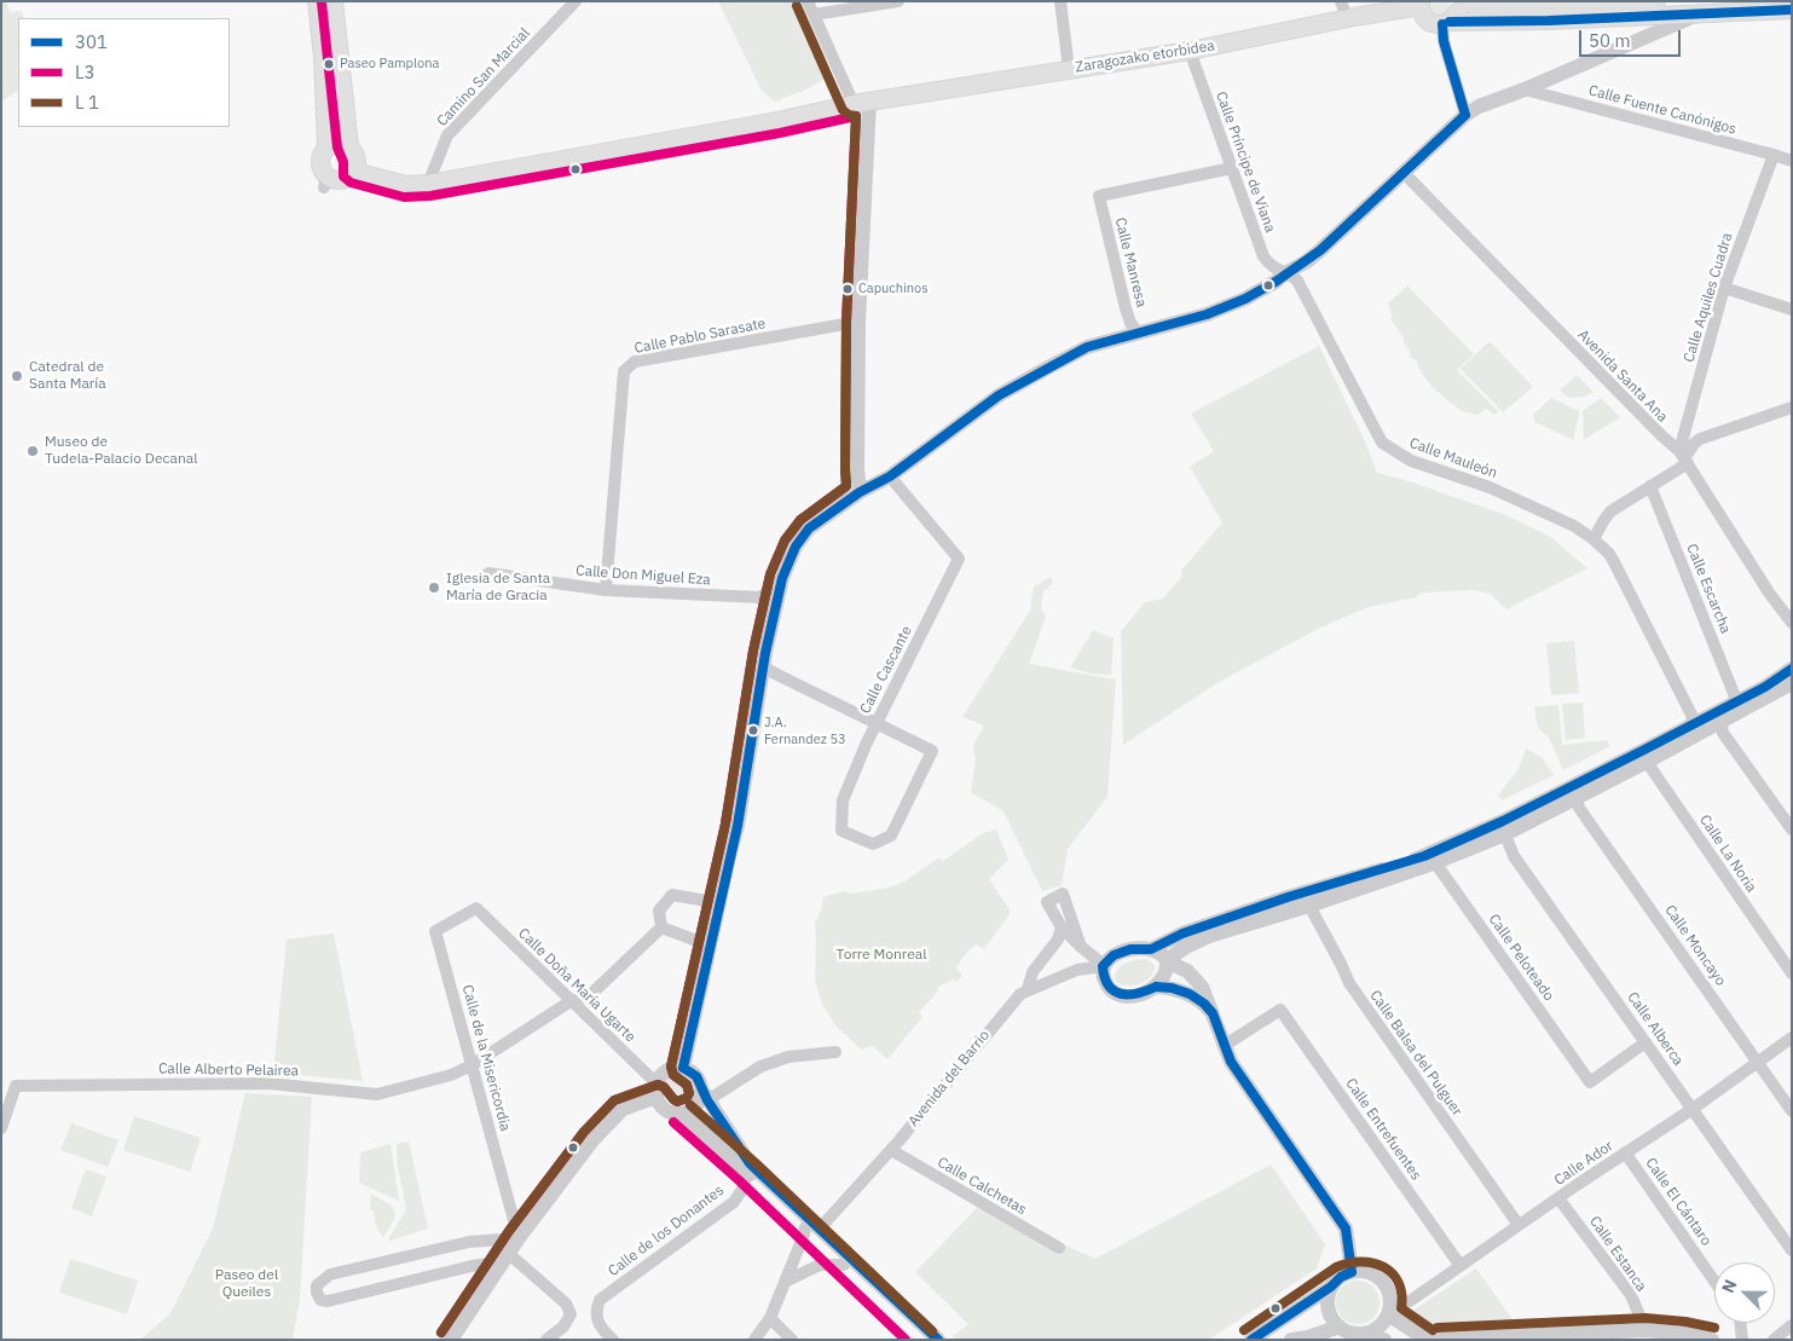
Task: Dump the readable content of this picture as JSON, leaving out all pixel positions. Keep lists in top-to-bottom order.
{
  "streets": {
    "main road": ["Zaragozako etorbidea"],
    "street": [
      "Camino San Marcial",
      "Calle Fuente Canónigos",
      "Calle Príncipe de Viana",
      "Calle Manresa",
      "Calle Aquiles Cuadra",
      "Calle Pablo Sarasate",
      "Avenida Santa Ana",
      "Calle Mauleón",
      "Calle Don Miguel Eza",
      "Calle Escarcha",
      "Calle Cascante",
      "Calle La Noria",
      "Calle Moncayo",
      "Calle Peloteado",
      "Calle Doña María Ugarte",
      "Calle Alberca",
      "Calle Balsa del Pulguer",
      "Calle de la Misericordia",
      "Calle Alberto Pelairea",
      "Avenida del Barrio",
      "Calle Entrefuentes",
      "Calle Ador",
      "Calle Calchetas",
      "Calle El Cántaro",
      "Calle de los Donantes",
      "Calle Estanca"
    ]
  },
  "crossings": [
    ["Zaragozako etorbidea", "Camino San Marcial"],
    ["Zaragozako etorbidea", "Calle Príncipe de Viana"],
    ["Calle Fuente Canónigos", "Calle Aquiles Cuadra"],
    ["Calle Príncipe de Viana", "Calle Manresa"],
    ["Calle Príncipe de Viana", "Calle Mauleón"],
    ["Calle Aquiles Cuadra", "Avenida Santa Ana"],
    ["Calle Pablo Sarasate", "Calle Don Miguel Eza"],
    ["Calle Moncayo", "Calle Ador"],
    ["Calle Peloteado", "Calle Alberca"],
    ["Calle Doña María Ugarte", "Calle de la Misericordia"],
    ["Calle Doña María Ugarte", "Calle Alberto Pelairea"],
    ["Calle Alberca", "Calle Ador"],
    ["Calle Balsa del Pulguer", "Calle Ador"],
    ["Calle de la Misericordia", "Calle Alberto Pelairea"],
    ["Avenida del Barrio", "Calle Calchetas"],
    ["Calle Entrefuentes", "Calle Ador"],
    ["Calle Ador", "Calle El Cántaro"],
    ["Calle Ador", "Calle Estanca"]
  ],
  "parks": ["Torre Monreal", "Paseo del Queiles"],
  "places": [
    "Paseo Pamplona",
    "Capuchinos",
    "Catedral de Santa María",
    "Museo de Tudela-Palacio Decanal",
    "Iglesia de Santa María de Gracia",
    "J.A. Fernandez 53"
  ],
  "lines": ["transit line L3", "transit line 301"],
  "legend": ["301", "L3", "L 1"],
  "scale_bar": "50 m",
  "north": "top left"
}
